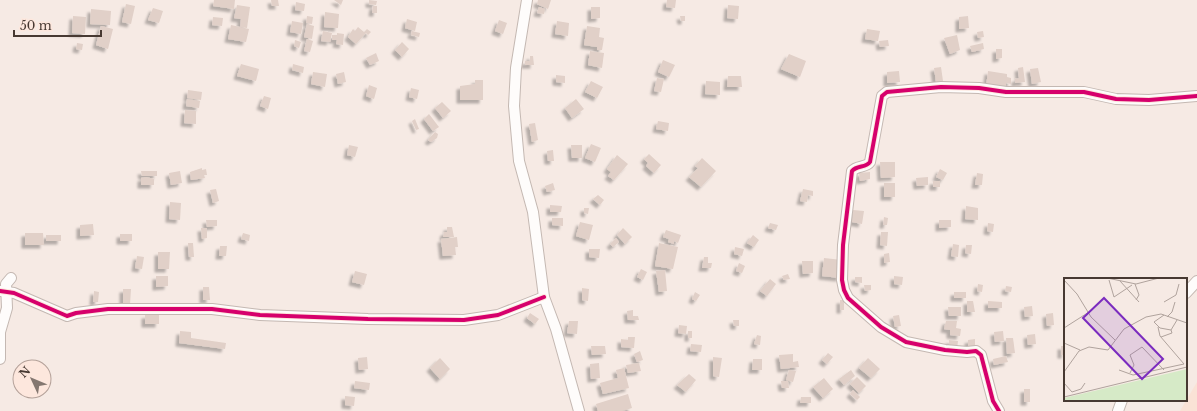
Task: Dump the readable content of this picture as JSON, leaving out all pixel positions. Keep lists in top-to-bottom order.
{
  "scale_bar": "50 m",
  "north": "top left"
}
